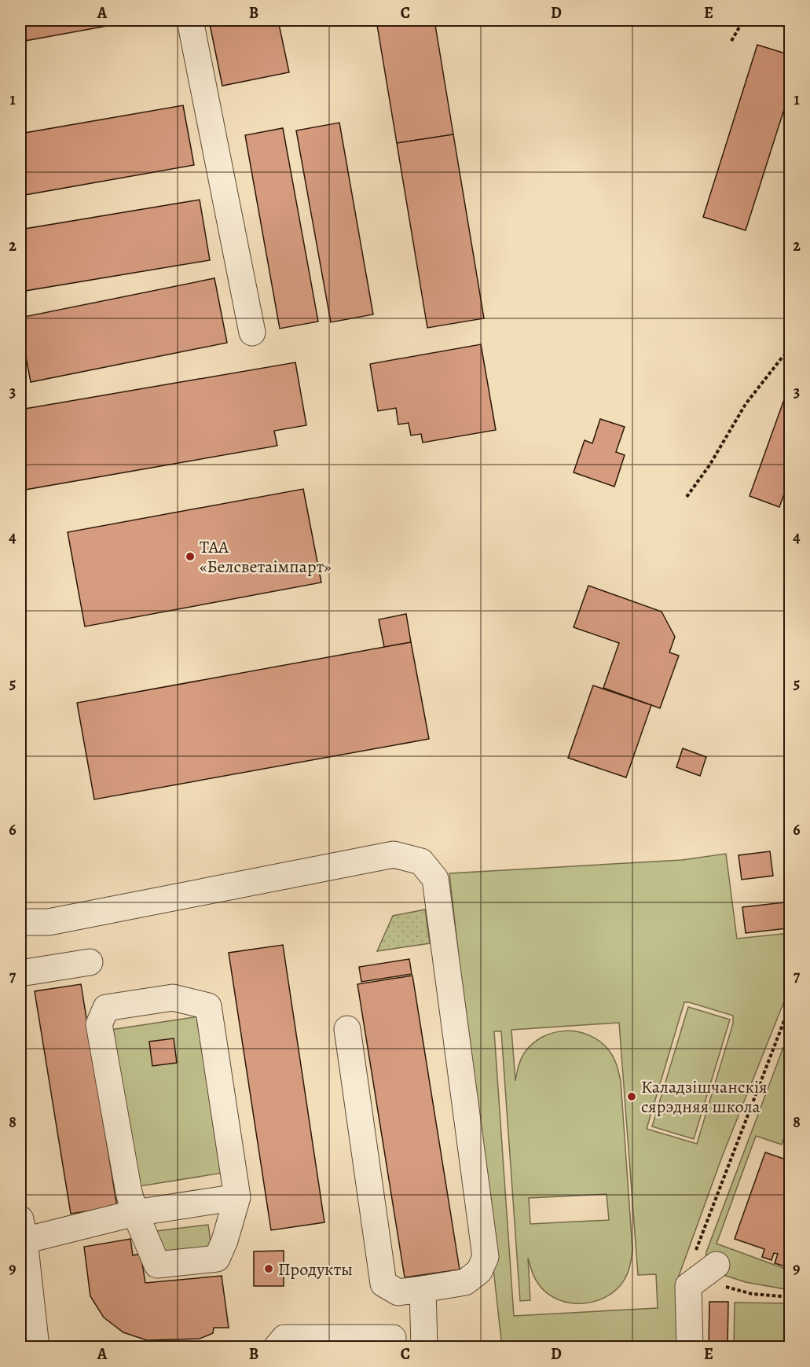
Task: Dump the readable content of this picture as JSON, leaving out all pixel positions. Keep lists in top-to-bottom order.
{
  "places": ["ТАА «Белсветаімпарт»", "Каладзішчанскія сярэдняя школа", "Продукты"],
  "grid": {
    "columns": [
      "A",
      "B",
      "C",
      "D",
      "E"
    ],
    "rows": [
      "1",
      "2",
      "3",
      "4",
      "5",
      "6",
      "7",
      "8",
      "9"
    ]
  }
}
